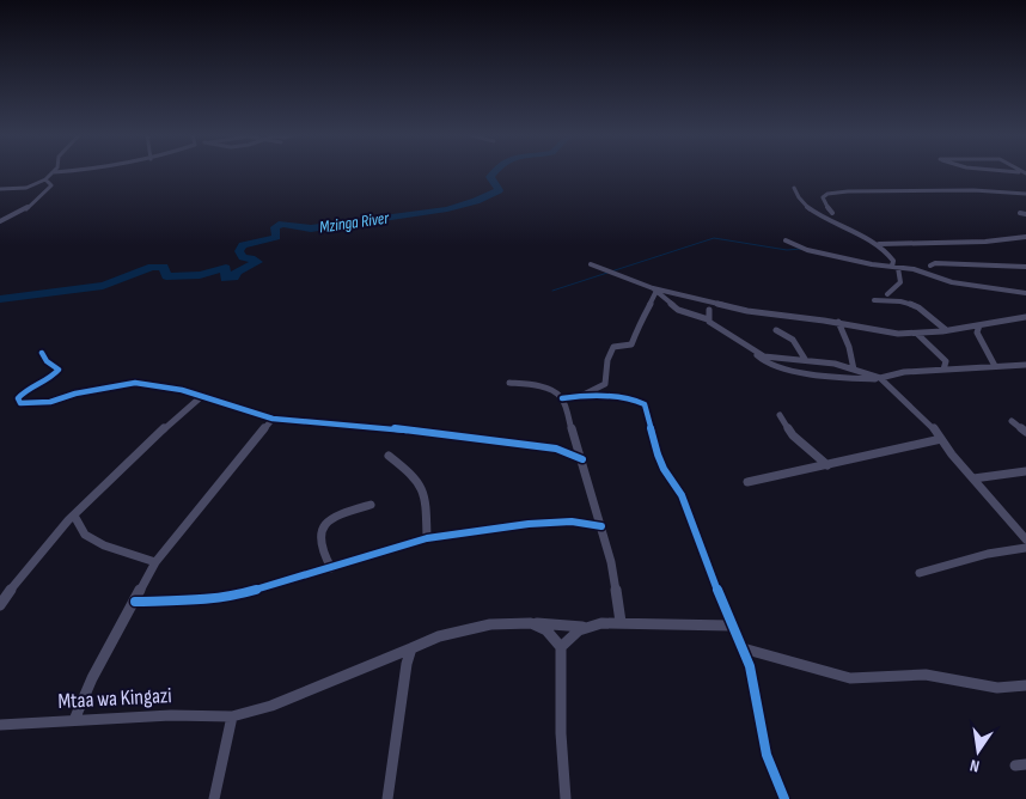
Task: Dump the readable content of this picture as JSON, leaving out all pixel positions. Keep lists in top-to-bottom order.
{
  "streets": {
    "street": ["Mtaa wa Kingazi"]
  },
  "water": ["Mzinga River"],
  "north": "bottom"
}
